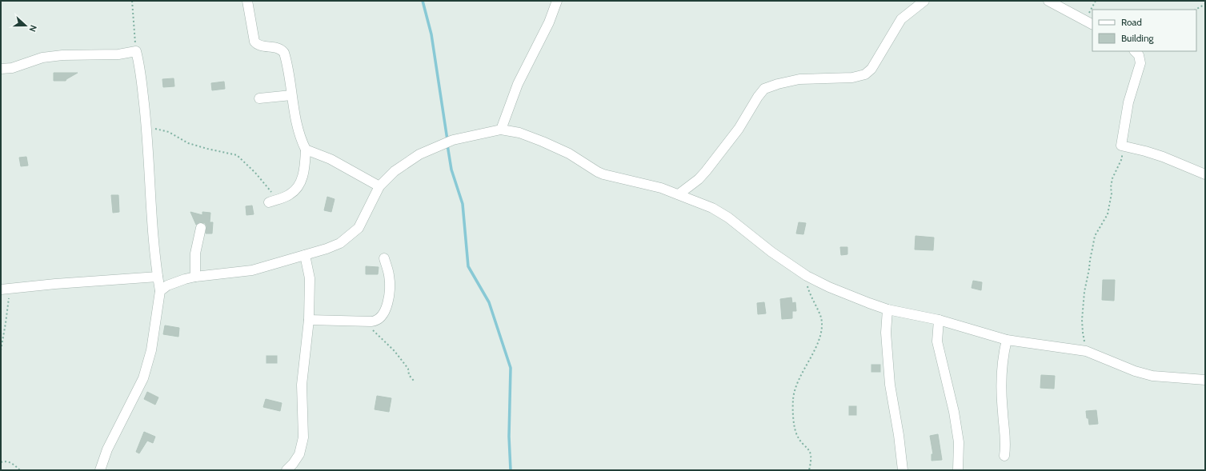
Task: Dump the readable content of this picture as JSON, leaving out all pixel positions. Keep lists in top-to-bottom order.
{
  "legend": ["Road", "Building"],
  "north": "right"
}
